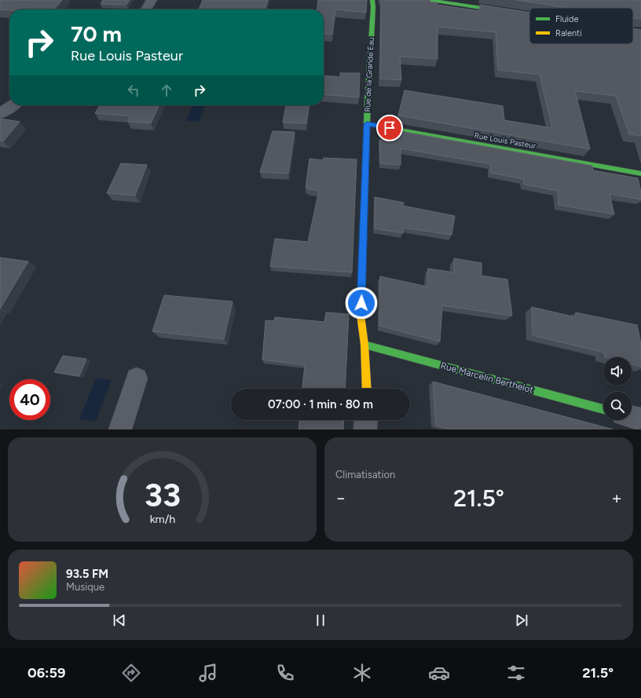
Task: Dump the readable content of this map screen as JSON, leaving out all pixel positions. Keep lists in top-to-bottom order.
{
  "streets": {
    "street": ["Rue de la Grande Eau", "Rue Louis Pasteur", "Rue Marcelin Berthelot"]
  },
  "crossings": [
    ["Rue de la Grande Eau", "Rue Louis Pasteur"],
    ["Rue de la Grande Eau", "Rue Marcelin Berthelot"]
  ],
  "legend": ["Fluide", "Ralenti"],
  "page": {
    "turn": ["70 m", "Rue Louis Pasteur"],
    "limit": "40",
    "trip": "07:00 · 1 min · 80 m",
    "tile": "Climatisation",
    "heat": ["−", "21.5°", "+"],
    "song": ["93.5 FM", "Musique"],
    "tabs": ["06:59", "21.5°"],
    "gauge": ["33", "km/h"]
  }
}
